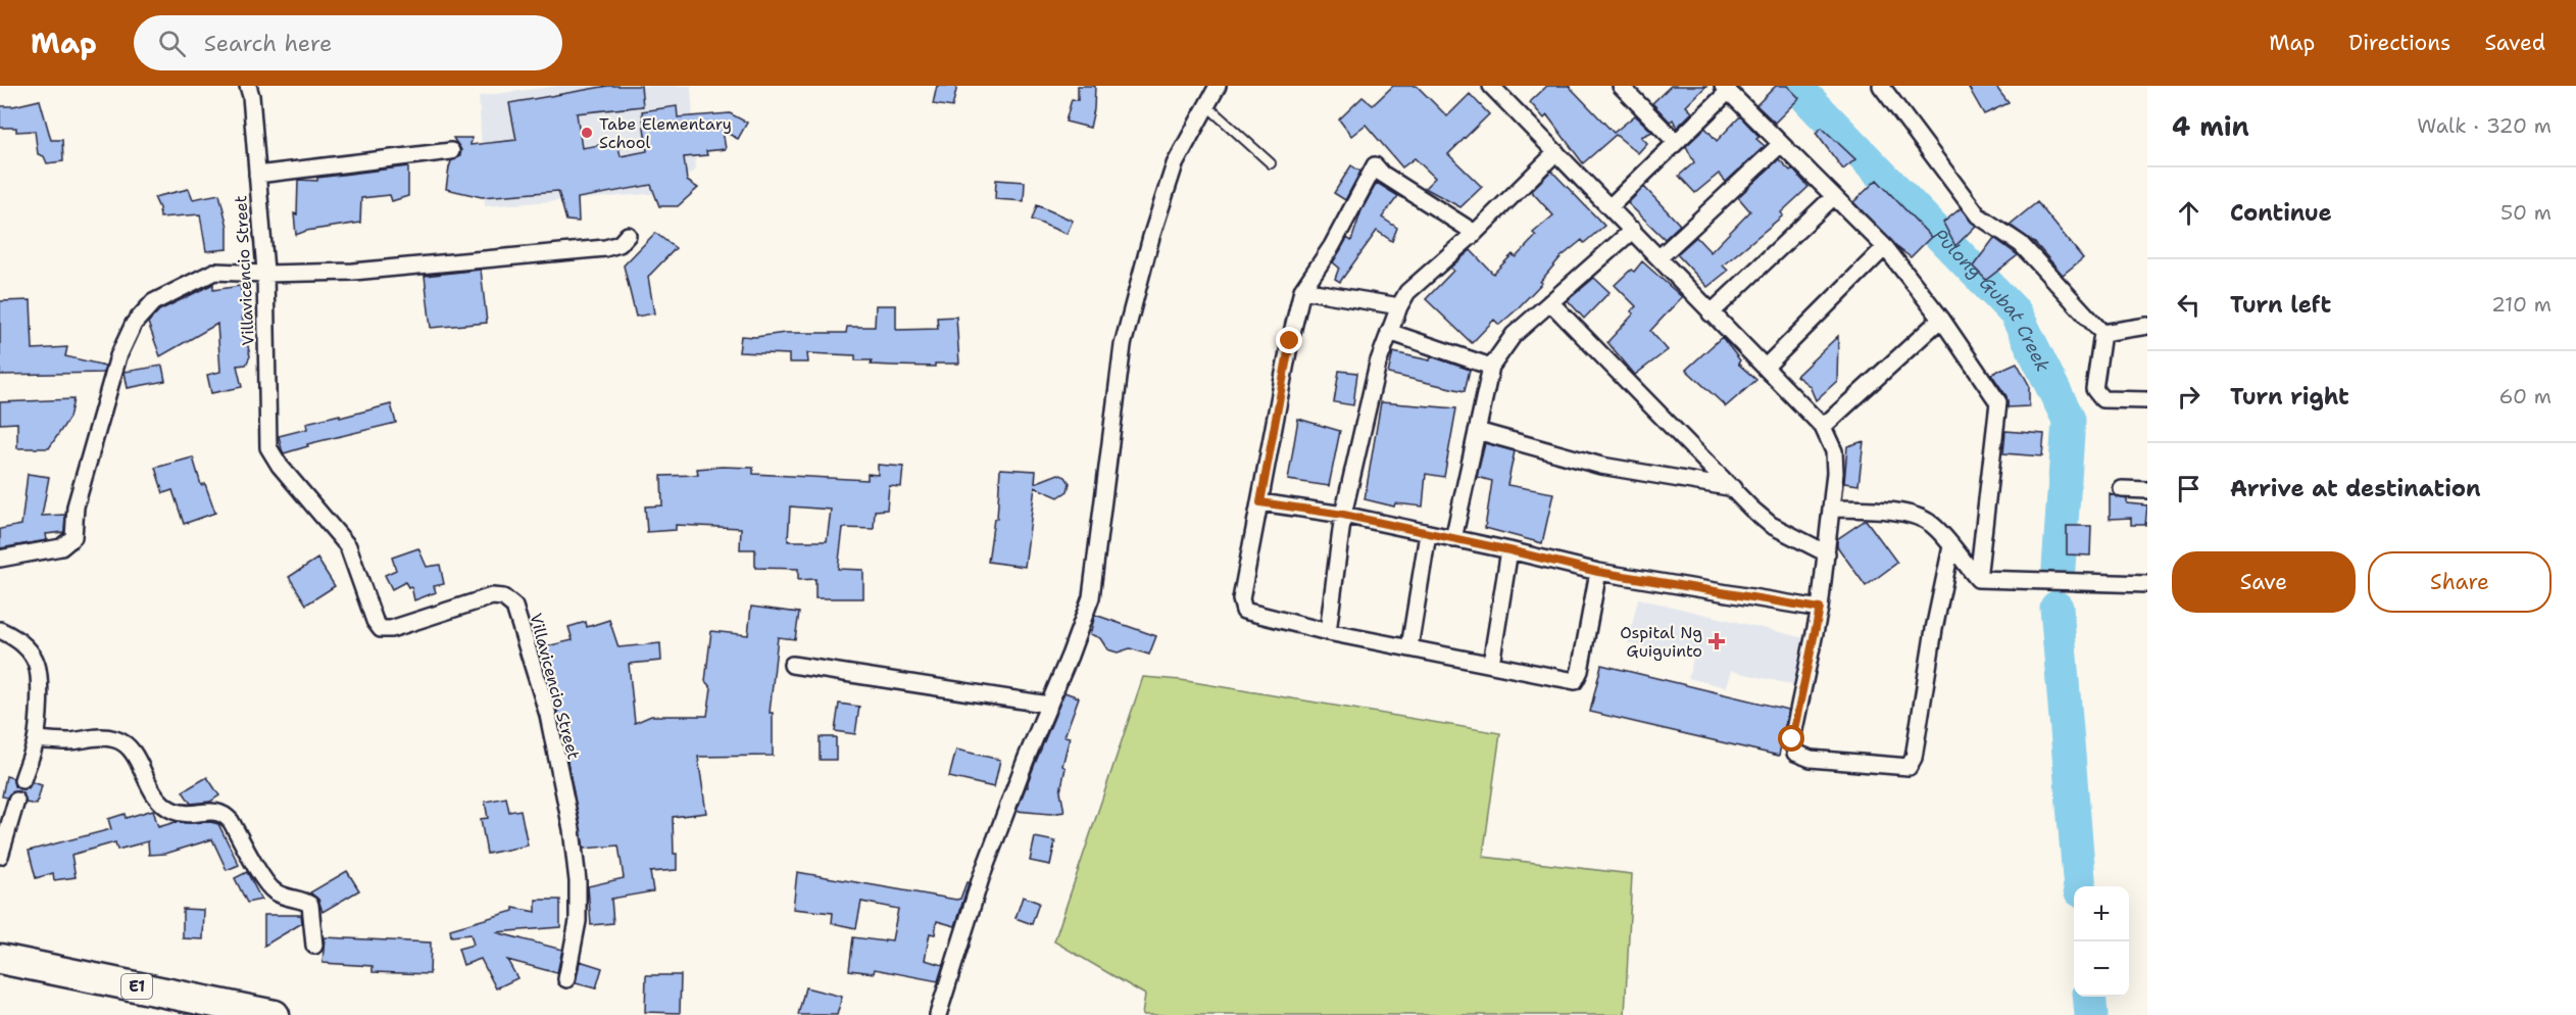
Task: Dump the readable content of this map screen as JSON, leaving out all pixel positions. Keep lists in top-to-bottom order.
{
  "streets": {
    "highway": ["E1"],
    "street": ["Villavicencio Street"]
  },
  "water": ["Pulong Gubat Creek"],
  "places": {
    "other": ["Tabe Elementary School"],
    "health": ["Ospital Ng Guiguinto"]
  },
  "page": {
    "header": "Map",
    "search": "Search here",
    "nav": ["Map", "Directions", "Saved"],
    "heading": ["4 min", "Walk · 320 m"],
    "list": [
      ["Continue", "50 m"],
      ["Turn left", "210 m"],
      ["Turn right", "60 m"],
      "Arrive at destination"
    ],
    "buttons": ["Save", "Share"],
    "map_buttons": ["+", "−"]
  }
}
